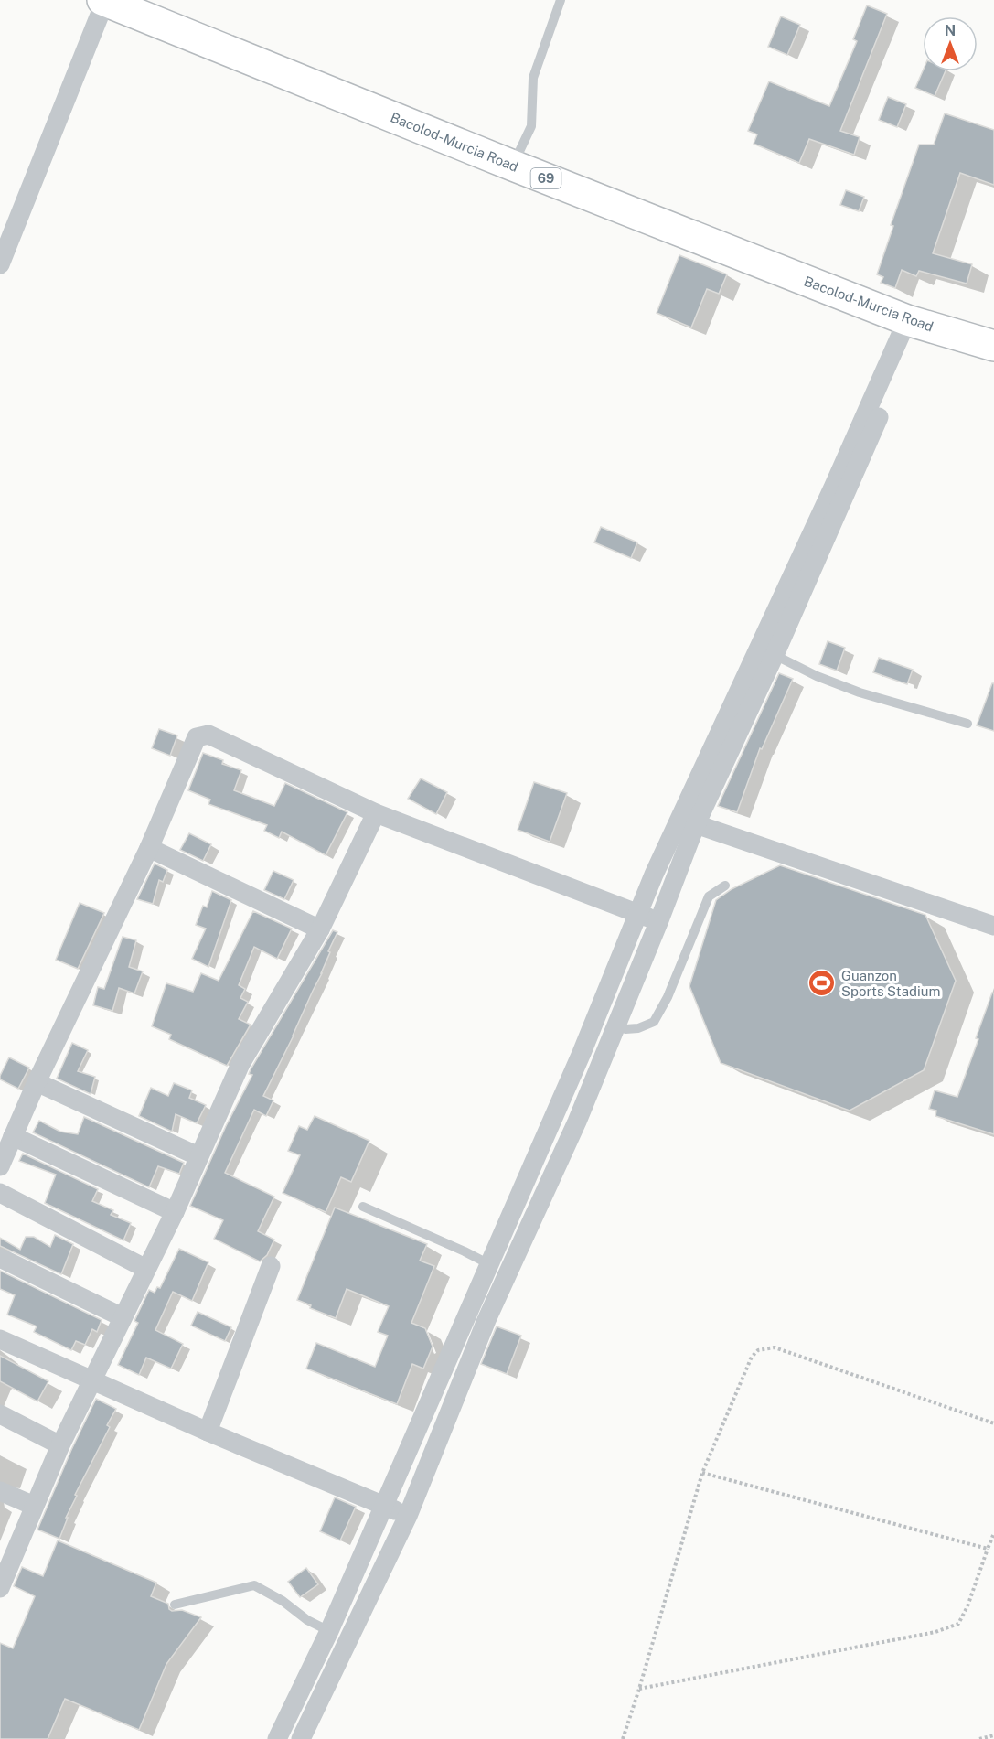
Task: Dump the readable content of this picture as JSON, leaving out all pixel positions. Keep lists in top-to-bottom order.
{
  "streets": {
    "main road": ["Bacolod-Murcia Road", "69"]
  },
  "places": {
    "sports": ["Guanzon Sports Stadium"]
  },
  "north": "top"
}
